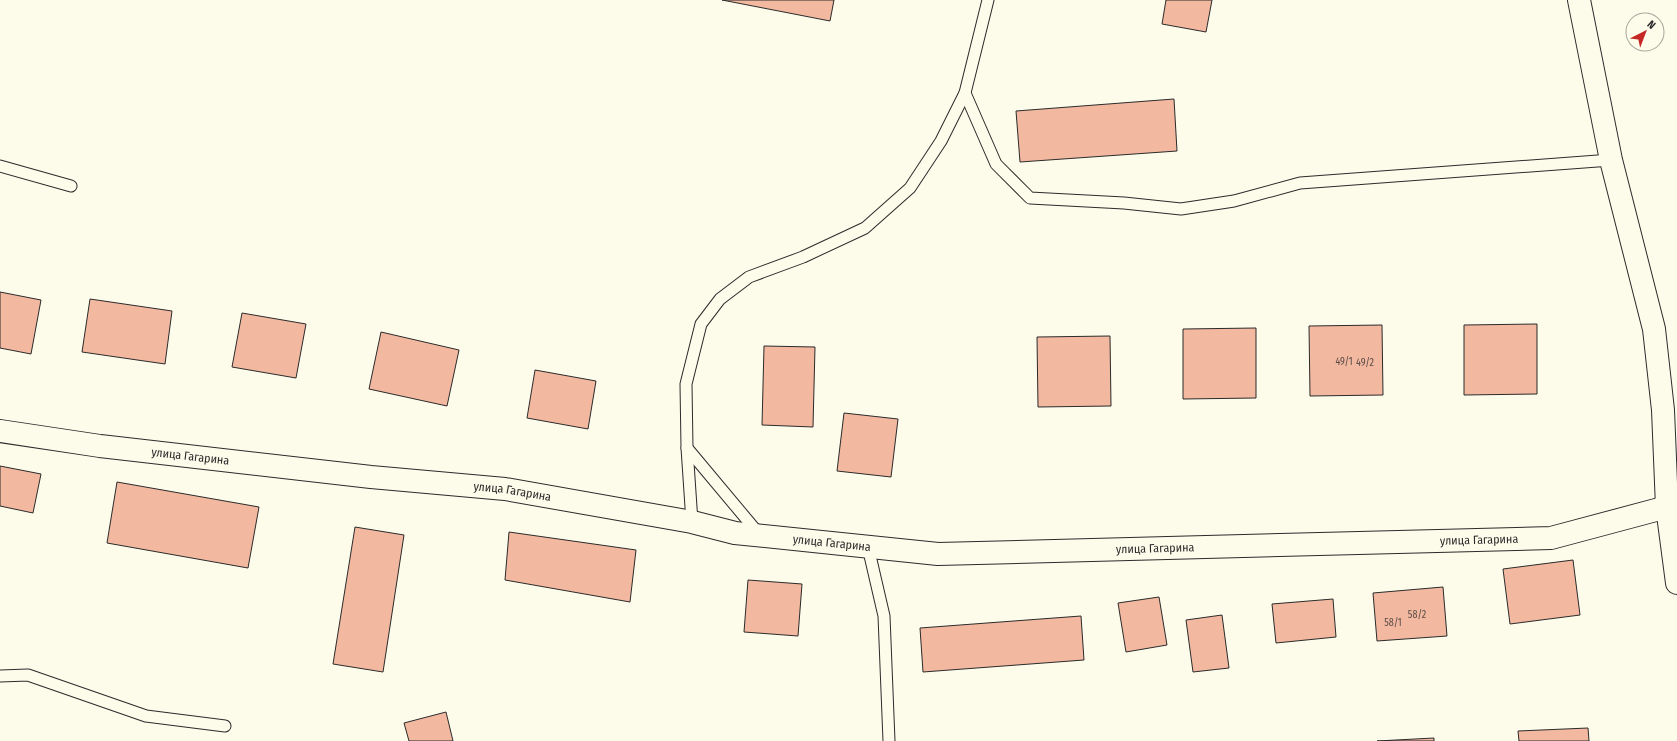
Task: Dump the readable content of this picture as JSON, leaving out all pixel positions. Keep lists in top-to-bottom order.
{
  "streets": {
    "street": ["улица Гагарина"]
  },
  "house_numbers": [
    "49/1",
    "49/2",
    "58/2",
    "58/1"
  ],
  "north": "top right"
}
